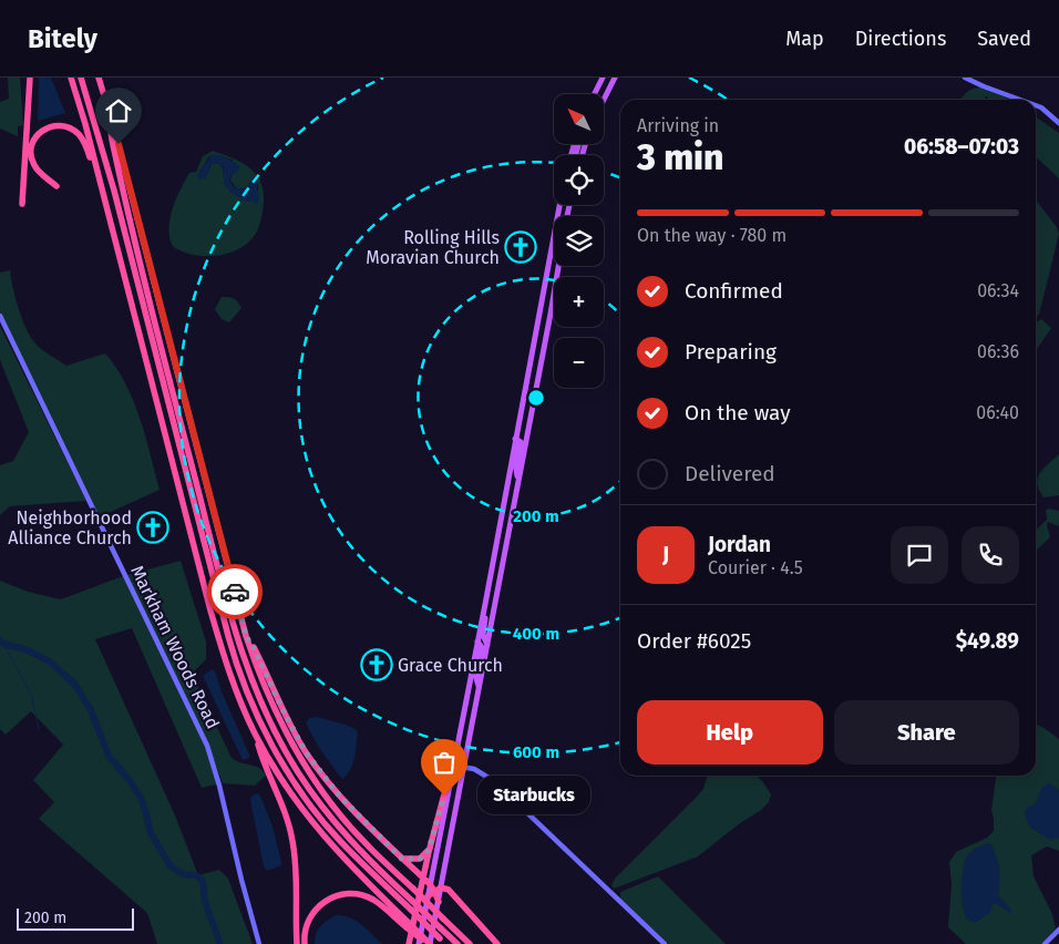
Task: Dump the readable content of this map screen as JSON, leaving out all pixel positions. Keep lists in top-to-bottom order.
{
  "streets": {
    "main road": ["Markham Woods Road"]
  },
  "places": {
    "church": ["Rolling Hills Moravian Church", "Neighborhood Alliance Church", "Grace Church"],
    "other": ["Starbucks"]
  },
  "scale_bar": "200 m",
  "north": "top left",
  "page": {
    "header": "Bitely",
    "nav": ["Map", "Directions", "Saved"],
    "map_buttons": ["+", "−"],
    "heading": ["3 min", "Arriving in", "06:58–07:03"],
    "panel": [
      "Jordan",
      "Courier · 4.5",
      "Order #6025",
      "$49.89"
    ],
    "bar": "On the way · 780 m",
    "list": [
      ["Confirmed", "06:34"],
      ["Preparing", "06:36"],
      ["On the way", "06:40"],
      "Delivered"
    ],
    "round": "J",
    "buttons": ["Help", "Share"],
    "bubble": "Starbucks",
    "scale": "200 m"
  },
  "rings": ["200 m", "400 m", "600 m"]
}
